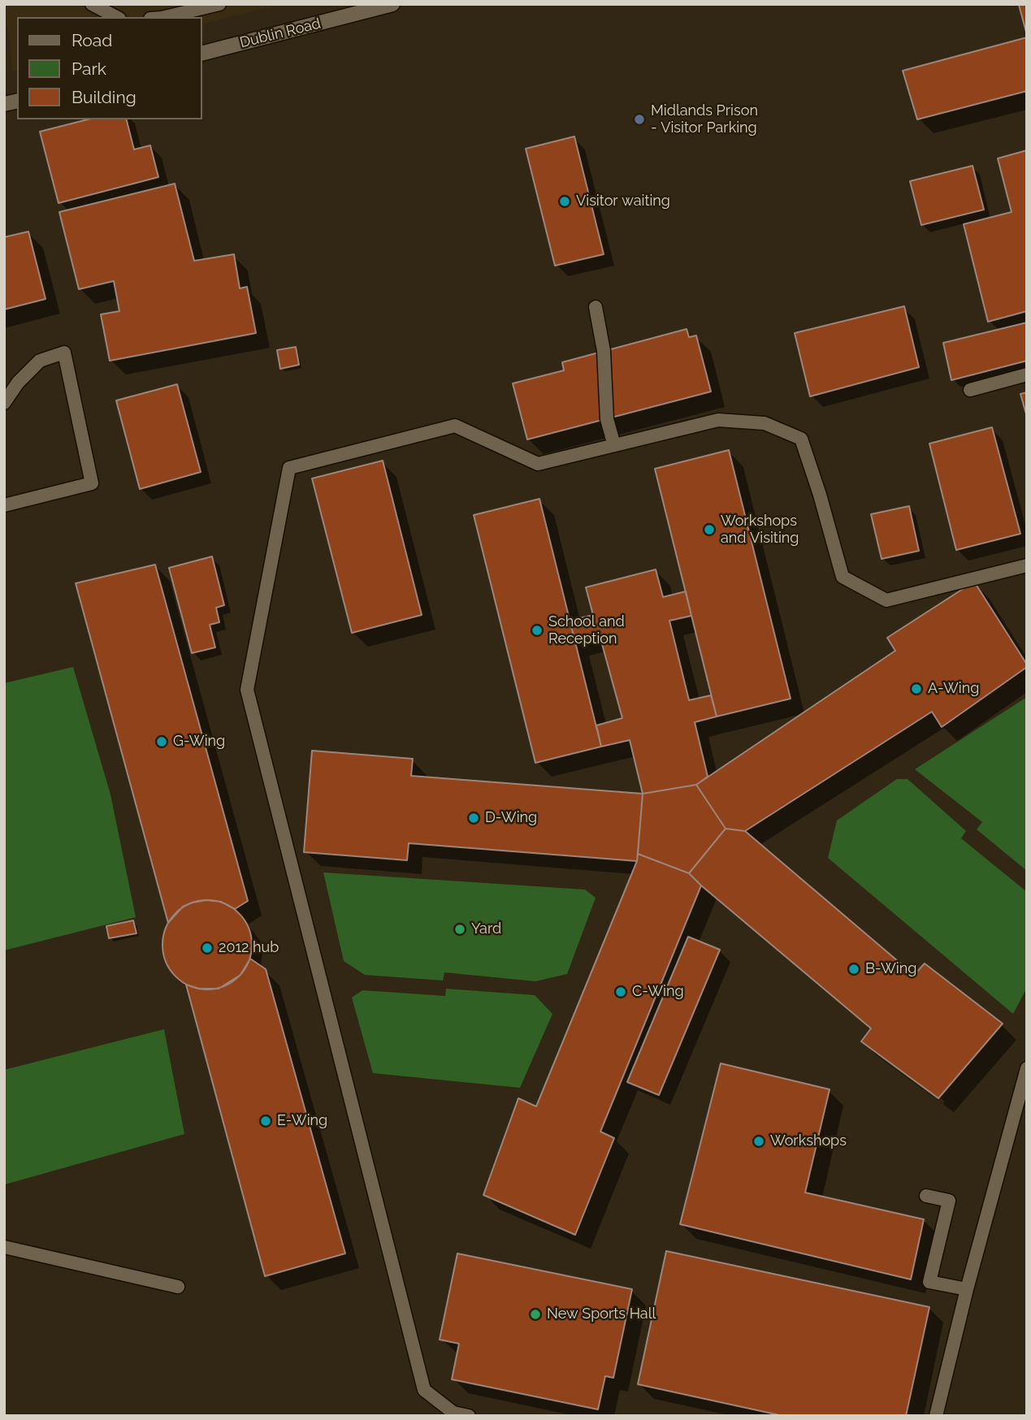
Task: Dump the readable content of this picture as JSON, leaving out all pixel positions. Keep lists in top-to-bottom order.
{
  "streets": {
    "main road": ["Dublin Road"]
  },
  "places": [
    "Midlands Prison - Visitor Parking",
    "Visitor waiting",
    "Workshops and Visiting",
    "School and Reception",
    "A-Wing",
    "G-Wing",
    "D-Wing",
    "Yard",
    "2012 hub",
    "B-Wing",
    "C-Wing",
    "E-Wing",
    "Workshops",
    "New Sports Hall"
  ],
  "legend": ["Road", "Park", "Building"]
}
